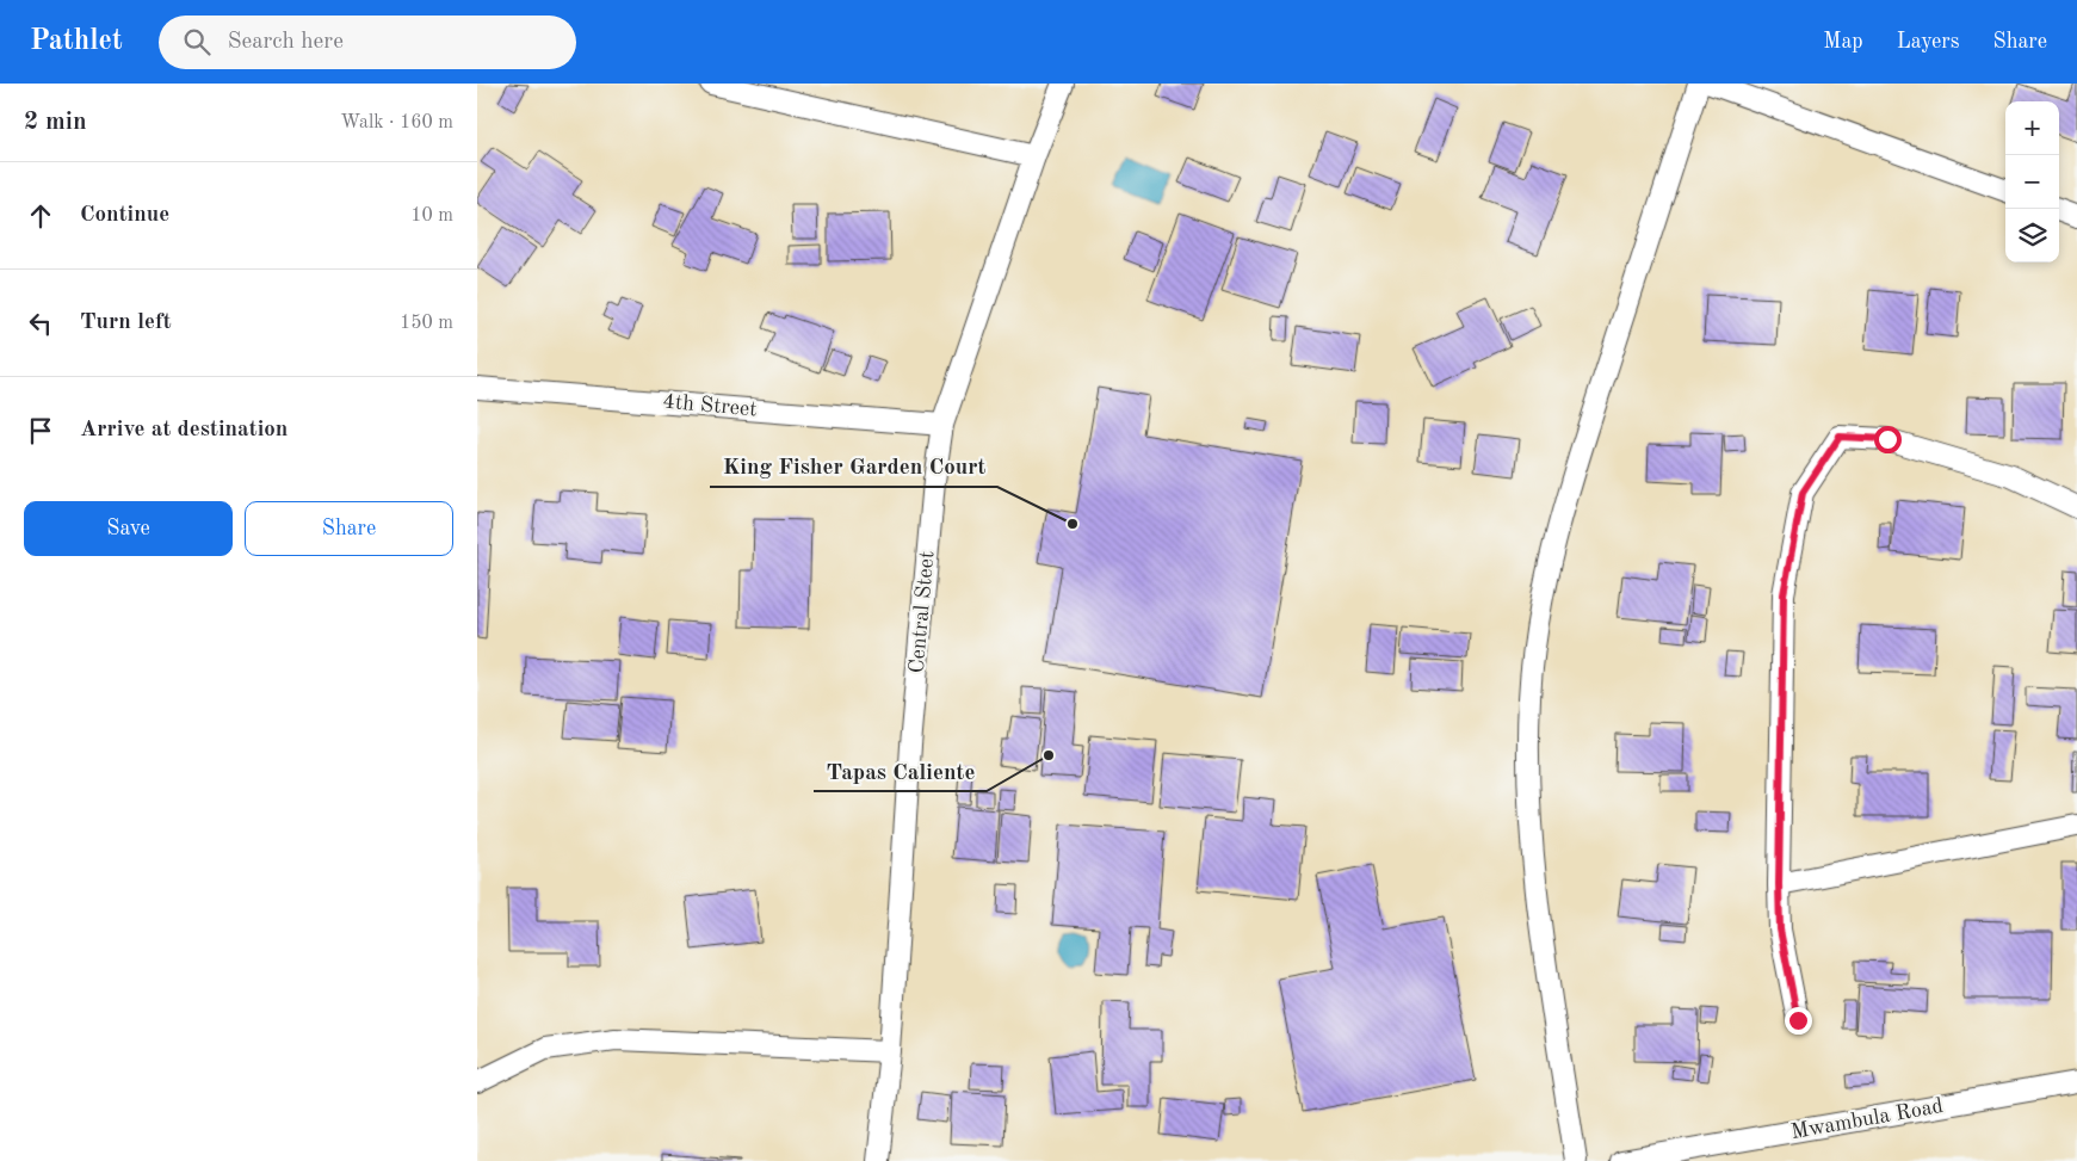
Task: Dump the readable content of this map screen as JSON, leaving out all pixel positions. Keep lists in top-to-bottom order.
{
  "streets": {
    "street": ["4th Street", "Central Steet", "Mwambula Road"]
  },
  "crossings": [
    ["4th Street", "Central Steet"]
  ],
  "places": ["King Fisher Garden Court", "Tapas Caliente"],
  "page": {
    "header": "Pathlet",
    "search": "Search here",
    "nav": ["Map", "Layers", "Share"],
    "heading": ["2 min", "Walk · 160 m"],
    "map_buttons": ["+", "−"],
    "list": [
      ["Continue", "10 m"],
      ["Turn left", "150 m"],
      "Arrive at destination"
    ],
    "buttons": ["Save", "Share"]
  }
}
